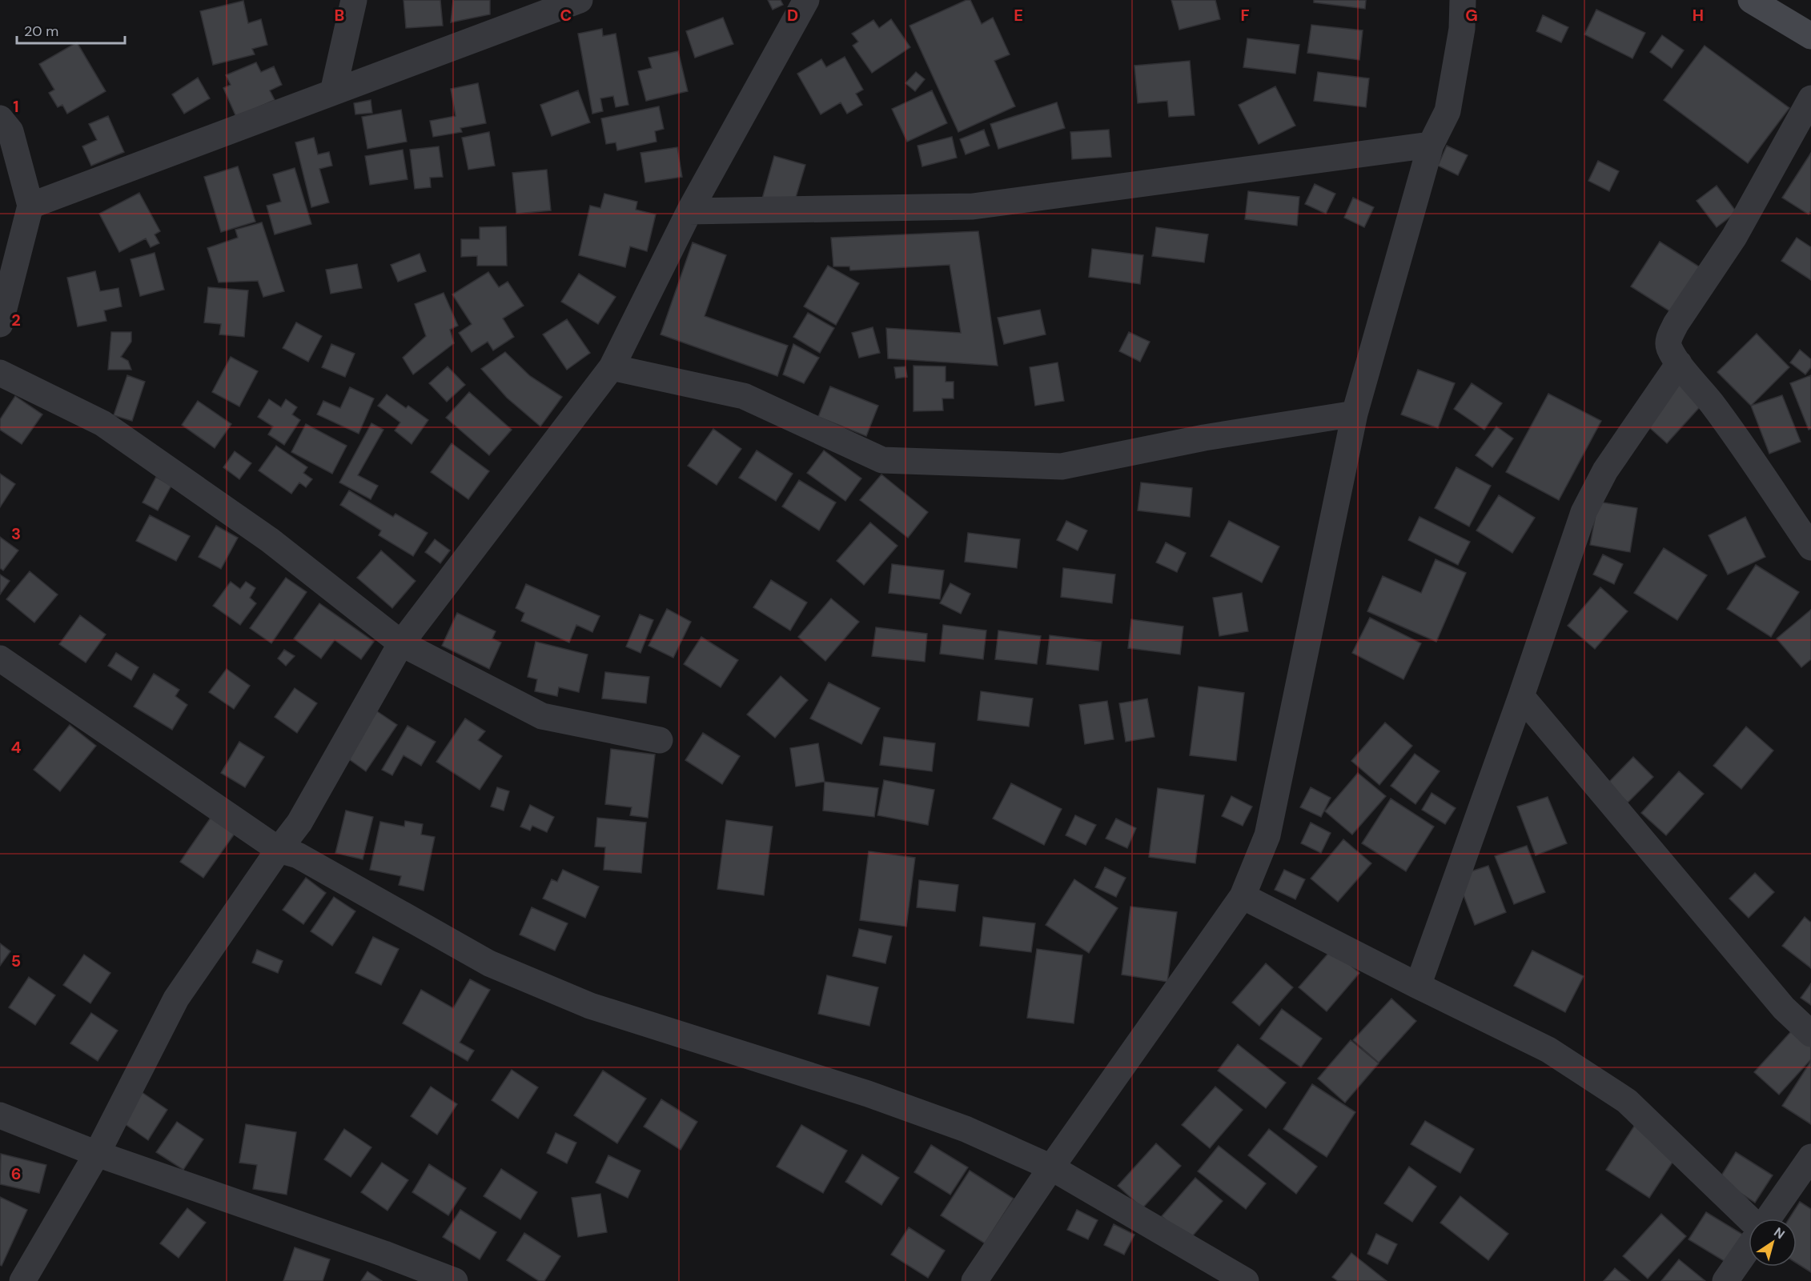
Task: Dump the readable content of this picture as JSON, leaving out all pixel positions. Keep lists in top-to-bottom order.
{
  "scale_bar": "20 m",
  "north": "top right",
  "grid": {
    "columns": [
      "B",
      "C",
      "D",
      "E",
      "F",
      "G",
      "H"
    ],
    "rows": [
      "1",
      "2",
      "3",
      "4",
      "5",
      "6"
    ]
  }
}
